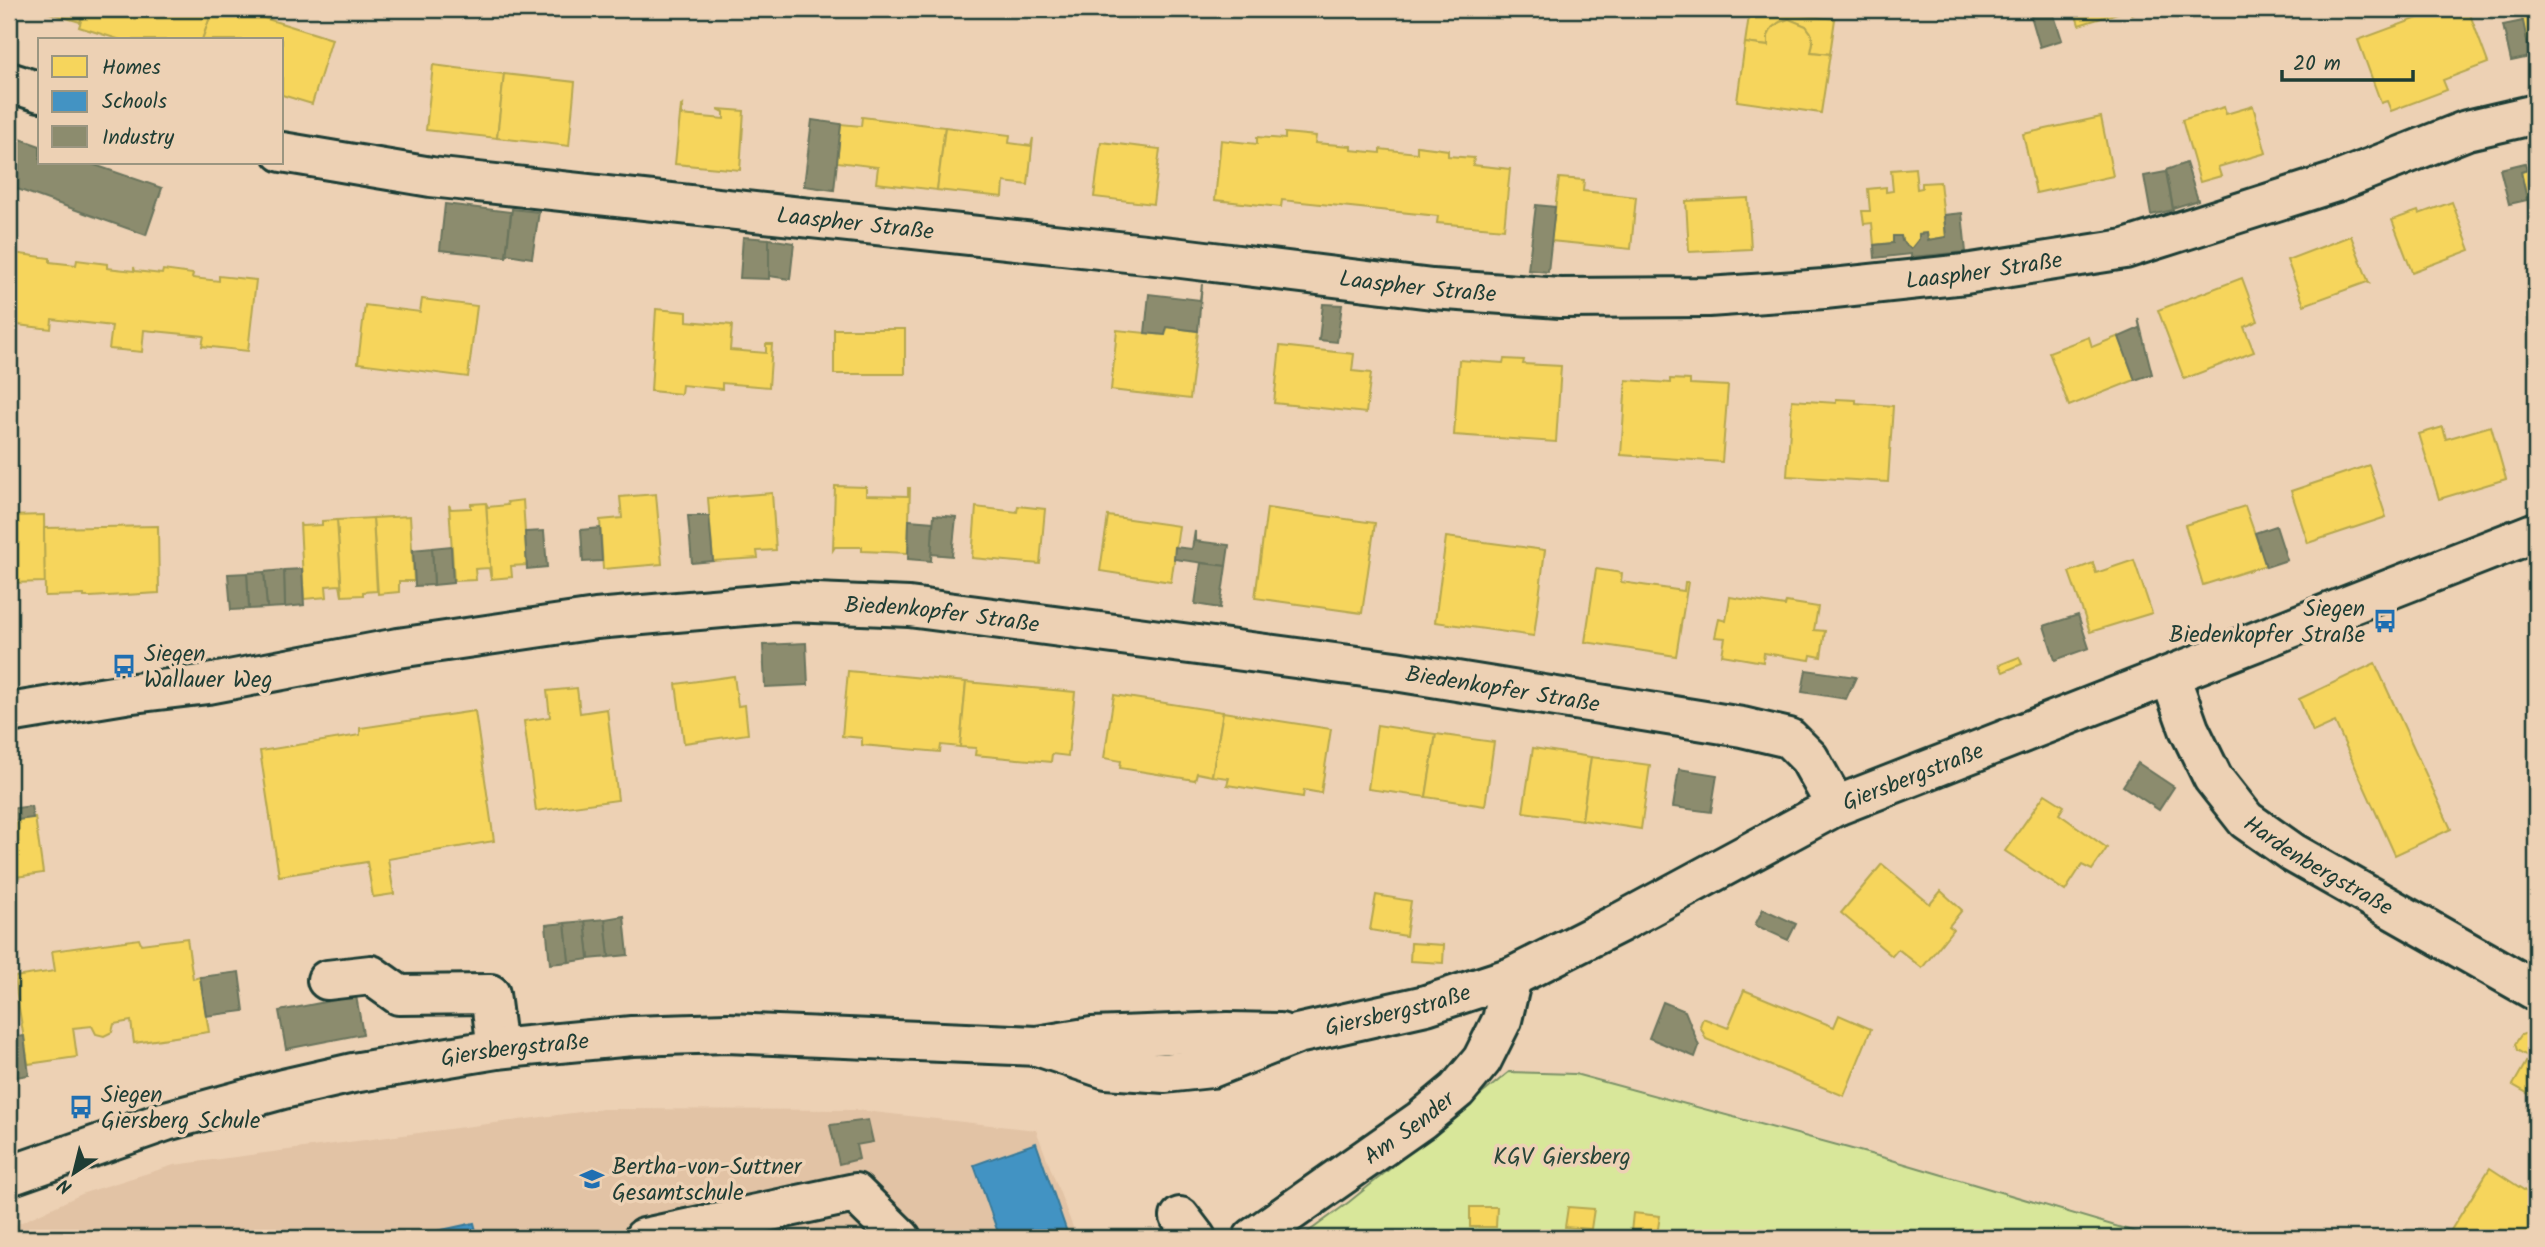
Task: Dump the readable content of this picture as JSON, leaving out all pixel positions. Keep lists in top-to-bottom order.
{
  "streets": {
    "street": [
      "Laaspher Straße",
      "Biedenkopfer Straße",
      "Giersbergstraße",
      "Hardenbergstraße",
      "Am Sender"
    ]
  },
  "crossings": [
    ["Biedenkopfer Straße", "Giersbergstraße"],
    ["Giersbergstraße", "Hardenbergstraße"],
    ["Giersbergstraße", "Am Sender"]
  ],
  "parks": ["KGV Giersberg"],
  "places": {
    "bus stop": ["Siegen Biedenkopfer Straße", "Siegen Wallauer Weg", "Siegen Giersberg Schule"],
    "school or university": ["Bertha-von-Suttner Gesamtschule"]
  },
  "legend": ["Homes", "Schools", "Industry"],
  "scale_bar": "20 m",
  "north": "bottom left"
}
